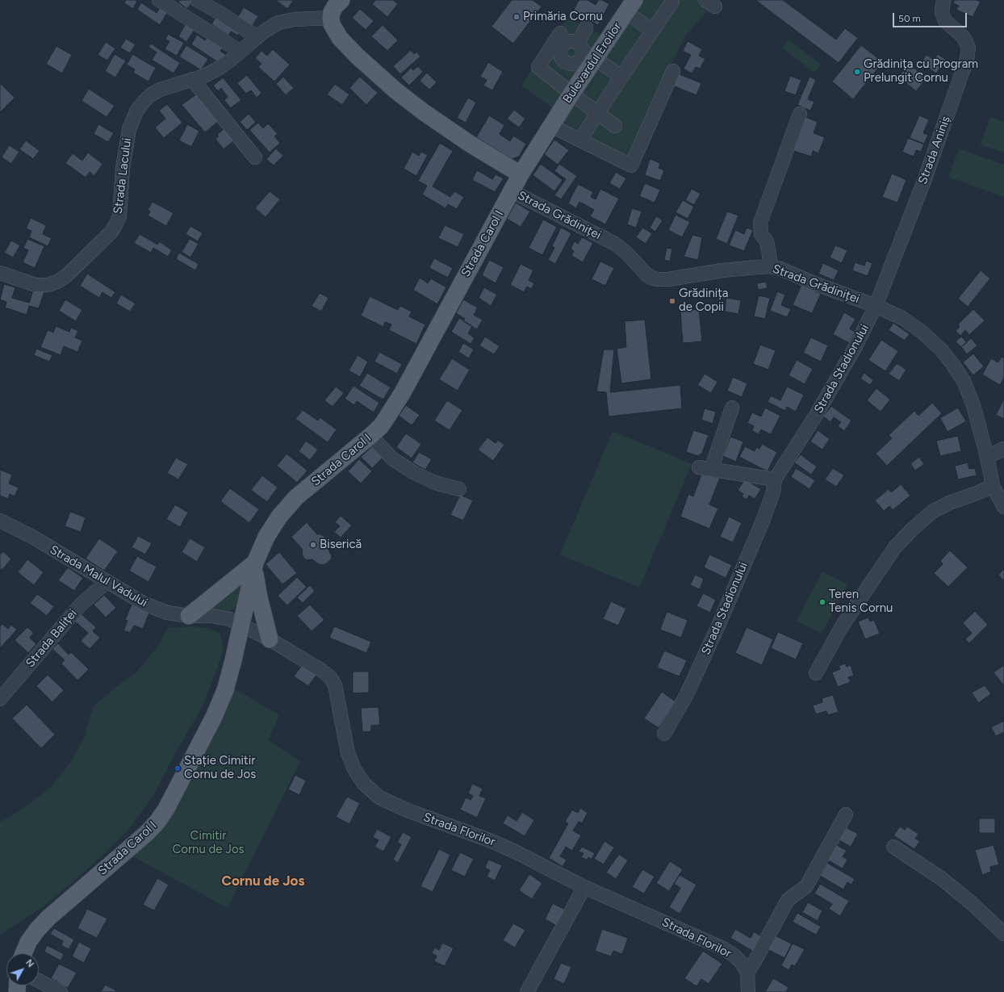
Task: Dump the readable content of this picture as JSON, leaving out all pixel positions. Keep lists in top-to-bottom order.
{
  "streets": {
    "main road": ["Bulevardul Eroilor", "Strada Carol I"],
    "street": [
      "Strada Aniniș",
      "Strada Lacului",
      "Strada Grădiniței",
      "Strada Stadionului",
      "Strada Malul Vadului",
      "Strada Baliței",
      "Strada Florilor"
    ]
  },
  "crossings": [
    ["Bulevardul Eroilor", "Strada Carol I"],
    ["Strada Aniniș", "Strada Grădiniței"],
    ["Strada Aniniș", "Strada Stadionului"],
    ["Strada Grădiniței", "Strada Carol I"],
    ["Strada Grădiniței", "Strada Stadionului"],
    ["Strada Carol I", "Strada Malul Vadului"],
    ["Strada Carol I", "Strada Florilor"],
    ["Strada Malul Vadului", "Strada Baliței"],
    ["Strada Malul Vadului", "Strada Florilor"]
  ],
  "districts": ["Cornu de Jos"],
  "parks": ["Cimitir Cornu de Jos"],
  "places": [
    "Primăria Cornu",
    "Grădinița cu Program Prelungit Cornu",
    "Grădinița de Copii",
    "Biserică",
    "Teren Tenis Cornu",
    "Stație Cimitir Cornu de Jos"
  ],
  "scale_bar": "50 m",
  "north": "top right"
}
